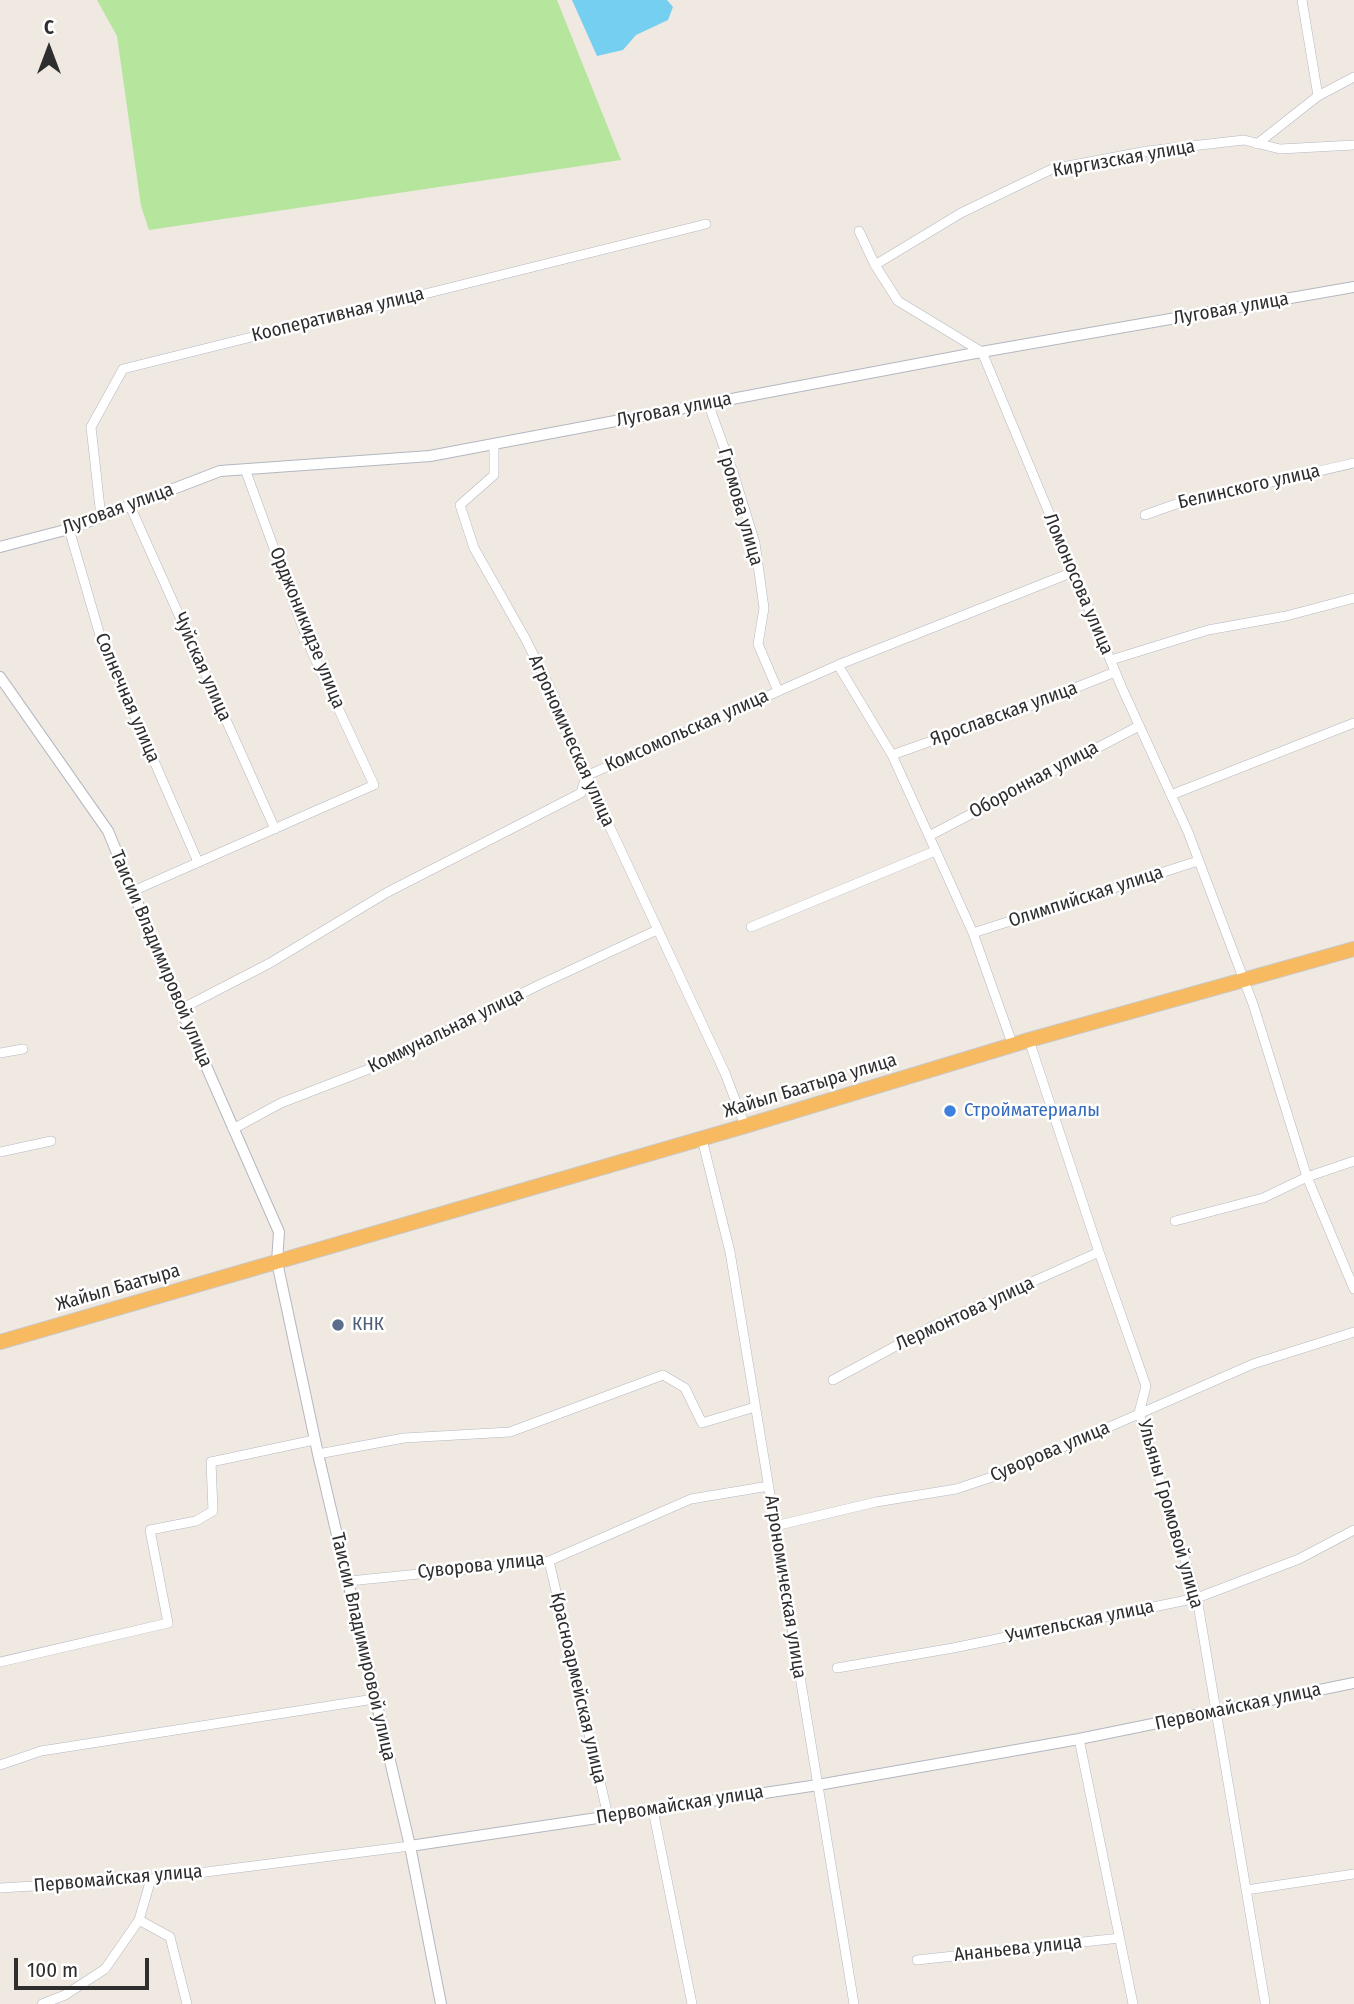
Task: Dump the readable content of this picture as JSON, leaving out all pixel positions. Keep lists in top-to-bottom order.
{
  "streets": {
    "highway": ["Жайыл Баатыра улица", "Жайыл Баатыра"],
    "street": [
      "Киргизская улица",
      "Луговая улица",
      "Кооперативная улица",
      "Белинского улица",
      "Громова улица",
      "Ломоносова улица",
      "Орджоникидзе улица",
      "Чуйская улица",
      "Солнечная улица",
      "Ярославская улица",
      "Комсомольская улица",
      "Агрономическая улица",
      "Оборонная улица",
      "Олимпийская улица",
      "Таисии Владимировой улица",
      "Коммунальная улица",
      "Лермонтова улица",
      "Суворова улица",
      "Ульяны Громовой улица",
      "Учительская улица",
      "Красноармейская улица",
      "Первомайская улица",
      "Ананьева улица"
    ]
  },
  "crossings": [
    ["Луговая улица", "Кооперативная улица"],
    ["Луговая улица", "Громова улица"],
    ["Луговая улица", "Ломоносова улица"],
    ["Луговая улица", "Орджоникидзе улица"],
    ["Луговая улица", "Чуйская улица"],
    ["Луговая улица", "Солнечная улица"],
    ["Луговая улица", "Агрономическая улица"],
    ["Громова улица", "Комсомольская улица"],
    ["Ломоносова улица", "Ярославская улица"],
    ["Ломоносова улица", "Комсомольская улица"],
    ["Ломоносова улица", "Оборонная улица"],
    ["Ломоносова улица", "Олимпийская улица"],
    ["Ломоносова улица", "Жайыл Баатыра улица"],
    ["Орджоникидзе улица", "Чуйская улица"],
    ["Комсомольская улица", "Агрономическая улица"],
    ["Комсомольская улица", "Таисии Владимировой улица"],
    ["Агрономическая улица", "Коммунальная улица"],
    ["Агрономическая улица", "Жайыл Баатыра улица"],
    ["Агрономическая улица", "Суворова улица"],
    ["Агрономическая улица", "Первомайская улица"],
    ["Таисии Владимировой улица", "Коммунальная улица"],
    ["Таисии Владимировой улица", "Жайыл Баатыра улица"],
    ["Таисии Владимировой улица", "Жайыл Баатыра"],
    ["Таисии Владимировой улица", "Суворова улица"],
    ["Таисии Владимировой улица", "Первомайская улица"],
    ["Жайыл Баатыра улица", "Жайыл Баатыра"],
    ["Жайыл Баатыра улица", "Ульяны Громовой улица"],
    ["Лермонтова улица", "Ульяны Громовой улица"],
    ["Суворова улица", "Ульяны Громовой улица"],
    ["Суворова улица", "Красноармейская улица"],
    ["Ульяны Громовой улица", "Учительская улица"],
    ["Ульяны Громовой улица", "Первомайская улица"],
    ["Красноармейская улица", "Первомайская улица"]
  ],
  "places": ["Стройматериалы", "КНК"],
  "scale_bar": "100 m",
  "north": "top"
}
